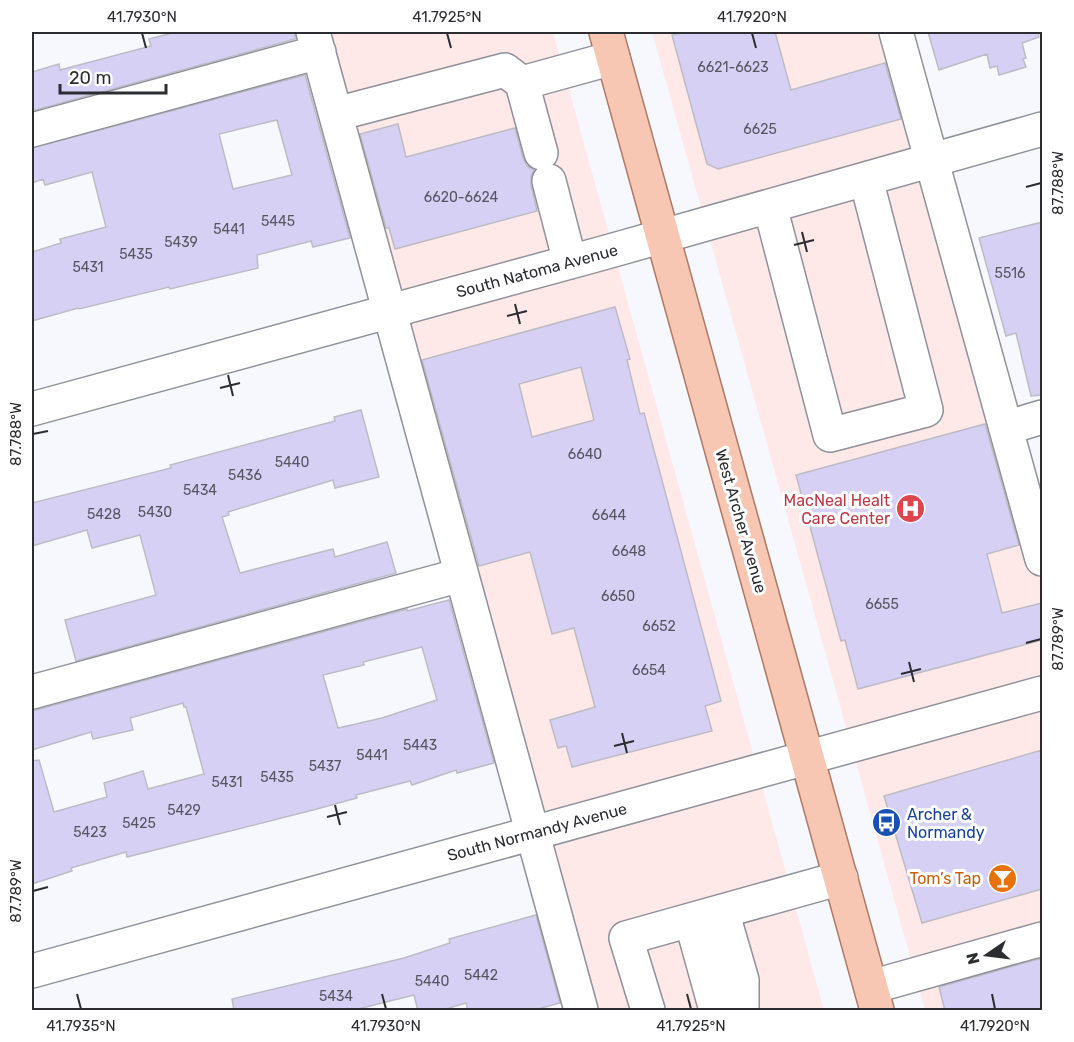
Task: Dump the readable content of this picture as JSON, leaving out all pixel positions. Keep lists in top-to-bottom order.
{
  "streets": {
    "main road": ["West Archer Avenue"],
    "street": ["South Natoma Avenue", "South Normandy Avenue"]
  },
  "crossings": [
    ["South Natoma Avenue", "West Archer Avenue"],
    ["West Archer Avenue", "South Normandy Avenue"]
  ],
  "places": {
    "hospital": ["MacNeal Healt Care Center"],
    "bus stop": ["Archer & Normandy"],
    "bar": ["Tom’s Tap"]
  },
  "house_numbers": [
    "6621-6623",
    "6625",
    "6620-6624",
    "5445",
    "5441",
    "5439",
    "5435",
    "5431",
    "5516",
    "6640",
    "5440",
    "5436",
    "5434",
    "5430",
    "5428",
    "6644",
    "6648",
    "6650",
    "6655",
    "6652",
    "6654",
    "5443",
    "5441",
    "5437",
    "5435",
    "5431",
    "5429",
    "5425",
    "5423",
    "5442",
    "5440",
    "5434"
  ],
  "scale_bar": "20 m",
  "north": "left",
  "coordinates": [
    "41.7930°N",
    "41.7925°N",
    "41.7920°N",
    "87.788°W",
    "87.789°W",
    "41.7935°N"
  ]
}
